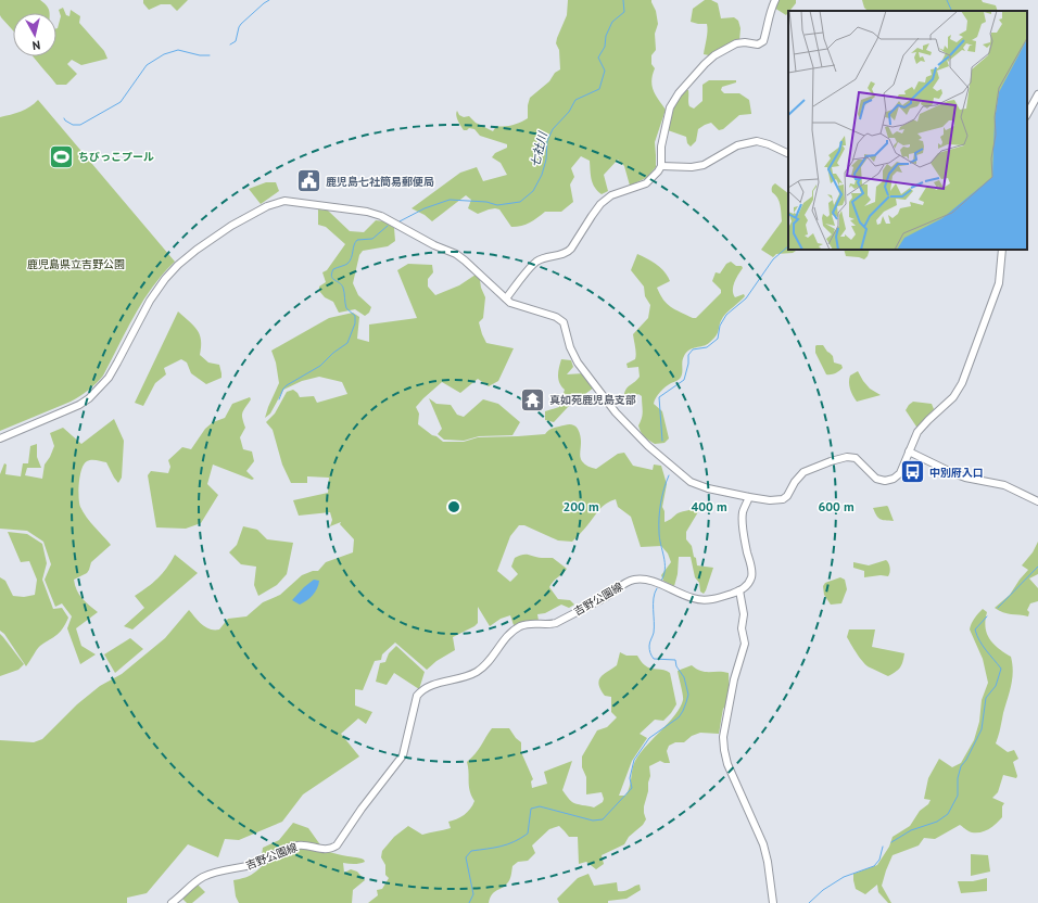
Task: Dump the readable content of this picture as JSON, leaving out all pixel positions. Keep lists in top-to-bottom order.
{
  "streets": {
    "street": ["吉野公園線"]
  },
  "water": ["七社川"],
  "parks": ["鹿児島県立吉野公園"],
  "places": {
    "sports": ["ちびっこプール"],
    "public building": ["鹿児島七社簡易郵便局"],
    "temple": ["真如苑鹿児島支部"],
    "bus stop": ["中別府入口"]
  },
  "north": "bottom",
  "rings": ["200 m", "400 m", "600 m"]
}
